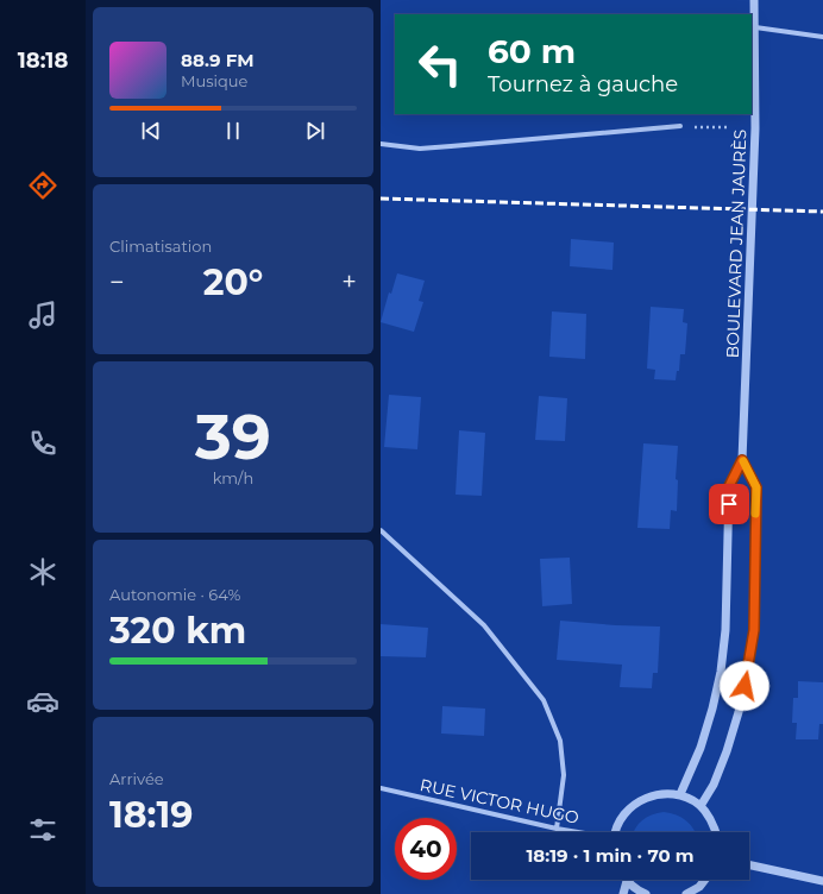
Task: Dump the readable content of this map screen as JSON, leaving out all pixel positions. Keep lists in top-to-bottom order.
{
  "streets": {
    "street": ["BOULEVARD JEAN JAURÈS", "RUE VICTOR HUGO"]
  },
  "page": {
    "tabs": "18:18",
    "turn": ["60 m", "Tournez à gauche"],
    "song": ["88.9 FM", "Musique"],
    "tile": [
      "Climatisation",
      ["39", "km/h"],
      ["Autonomie · 64%", "320 km"],
      ["Arrivée", "18:19"]
    ],
    "heat": ["−", "20°", "+"],
    "limit": "40",
    "trip": "18:19 · 1 min · 70 m"
  }
}
